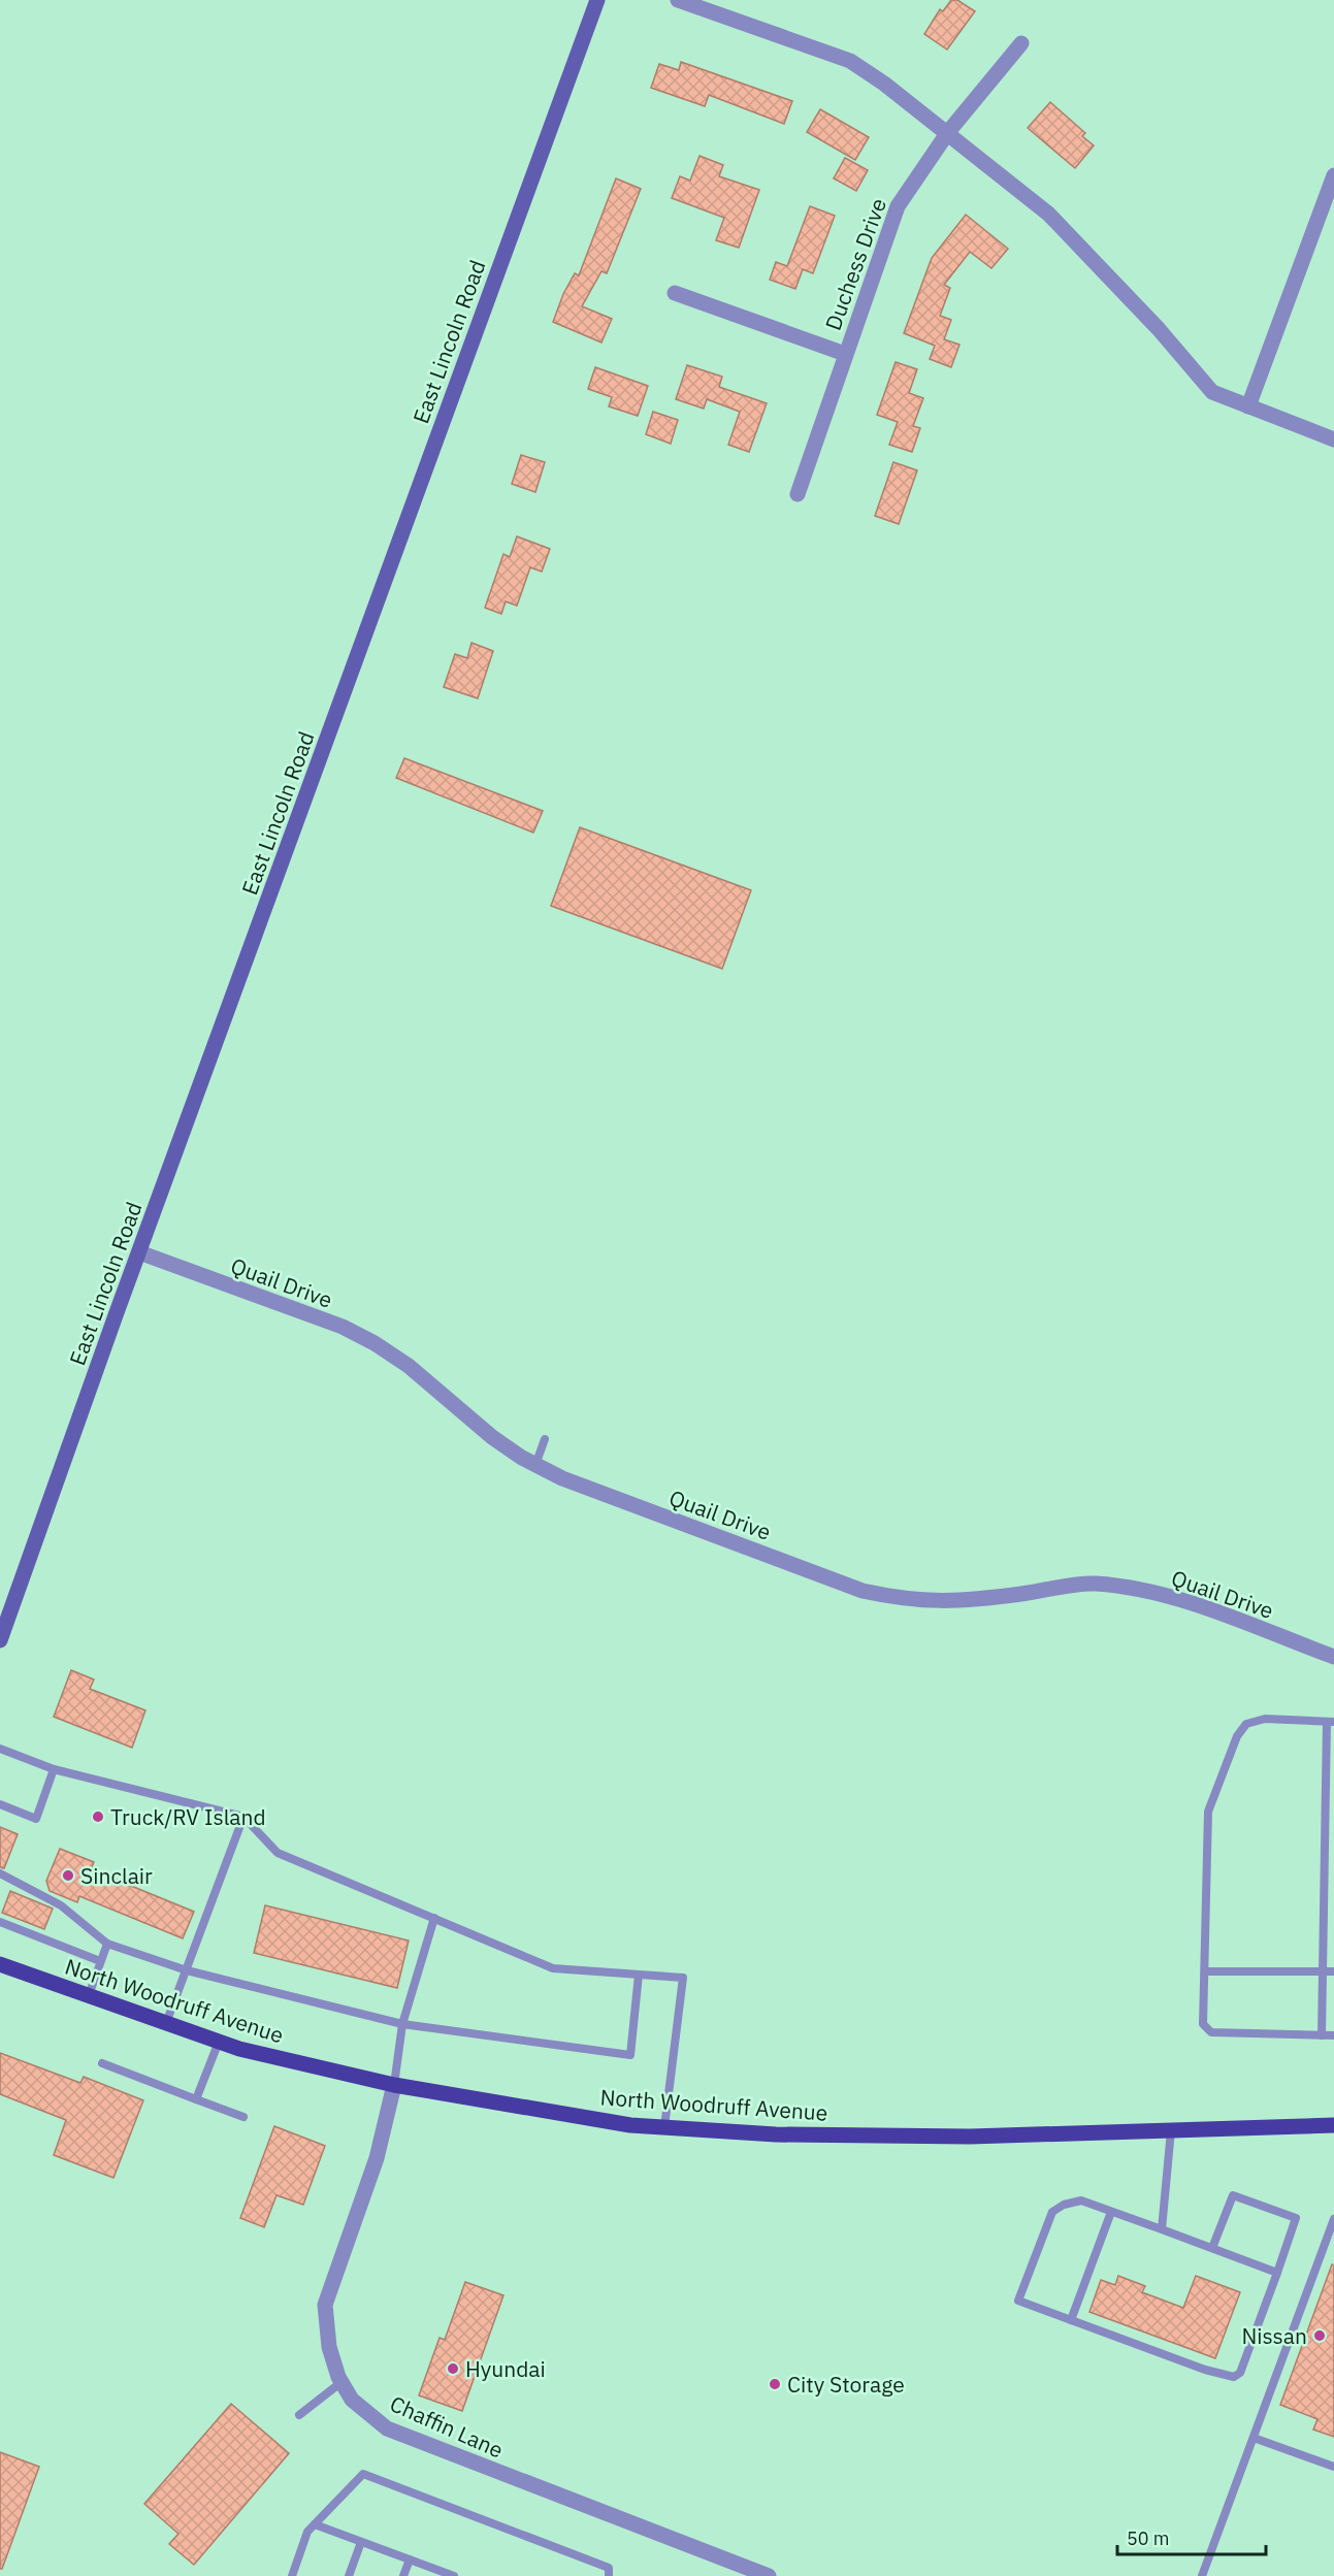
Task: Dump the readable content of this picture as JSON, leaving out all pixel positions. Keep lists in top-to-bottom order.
{
  "streets": {
    "main road": ["East Lincoln Road", "North Woodruff Avenue"],
    "street": ["Duchess Drive", "Quail Drive", "Chaffin Lane"]
  },
  "crossings": [
    ["East Lincoln Road", "Quail Drive"],
    ["North Woodruff Avenue", "Chaffin Lane"]
  ],
  "places": [
    "Truck/RV Island",
    "Sinclair",
    "Nissan",
    "Hyundai",
    "City Storage"
  ],
  "scale_bar": "50 m"
}
